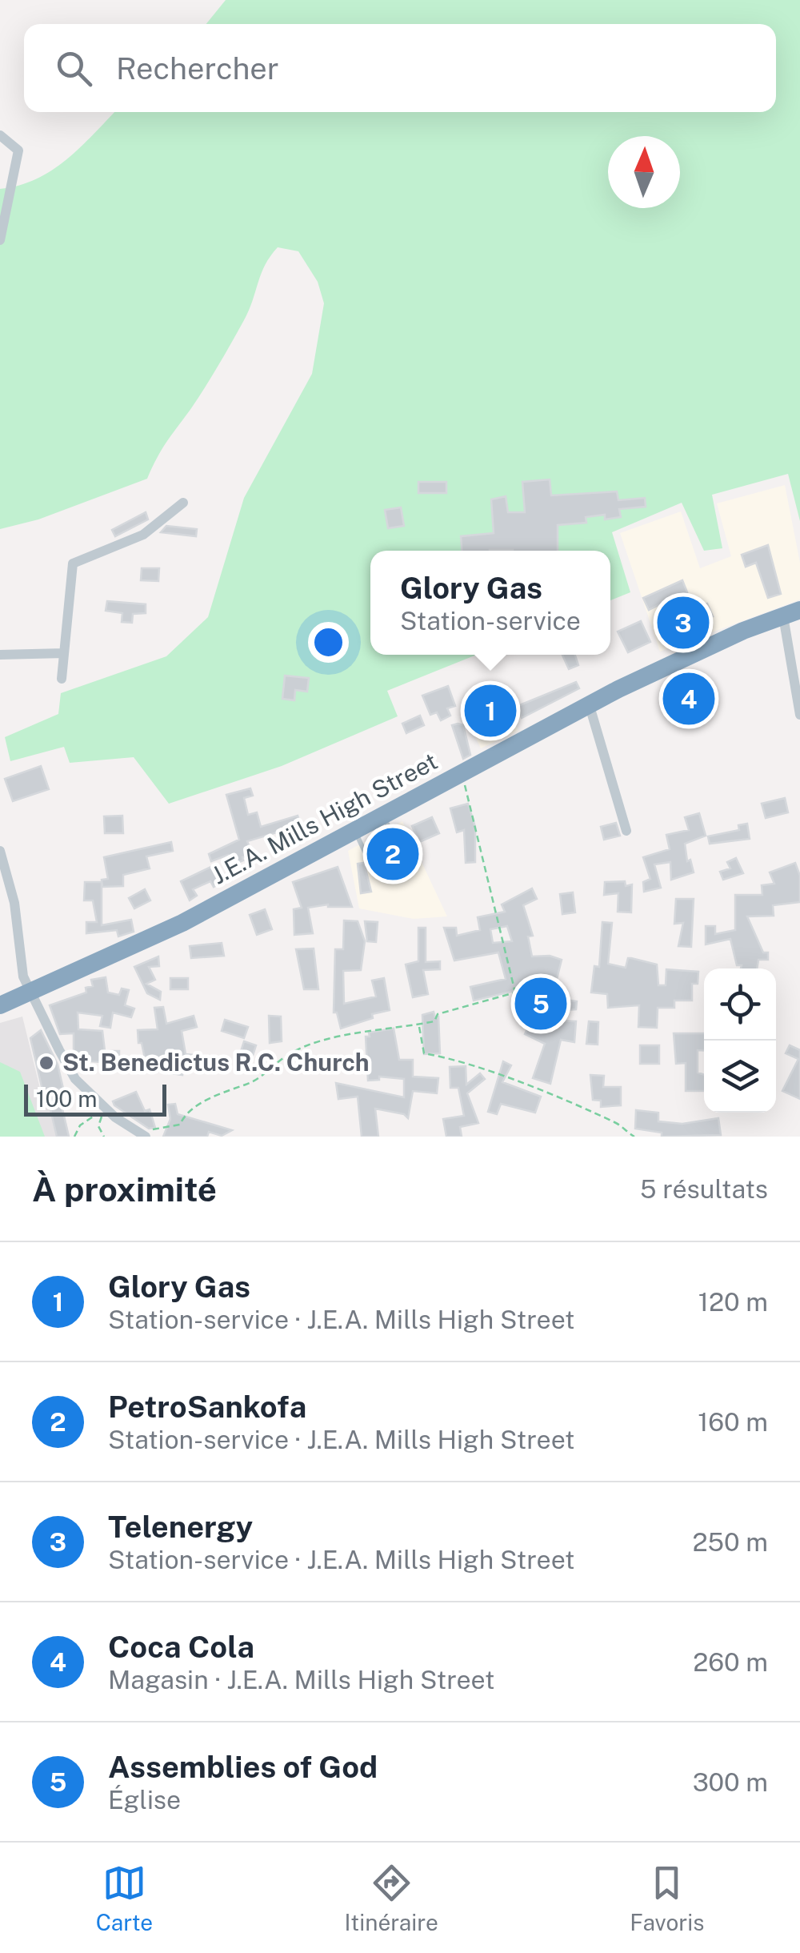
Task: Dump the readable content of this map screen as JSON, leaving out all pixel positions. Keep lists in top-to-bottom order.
{
  "streets": {
    "highway": ["J.E.A. Mills High Street"]
  },
  "places": ["St. Benedictus R.C. Church"],
  "scale_bar": "100 m",
  "north": "top",
  "page": {
    "search": "Rechercher",
    "popup": ["Glory Gas", "Station-service"],
    "pins": [
      "3",
      "4",
      "1",
      "2",
      "5"
    ],
    "scale": "100 m",
    "heading": ["À proximité", "5 résultats"],
    "list": [
      {
        "mark": "1",
        "name": "Glory Gas",
        "note": "Station-service · J.E.A. Mills High Street",
        "value": "120 m"
      },
      {
        "mark": "2",
        "name": "PetroSankofa",
        "note": "Station-service · J.E.A. Mills High Street",
        "value": "160 m"
      },
      {
        "mark": "3",
        "name": "Telenergy",
        "note": "Station-service · J.E.A. Mills High Street",
        "value": "250 m"
      },
      {
        "mark": "4",
        "name": "Coca Cola",
        "note": "Magasin · J.E.A. Mills High Street",
        "value": "260 m"
      },
      {
        "mark": "5",
        "name": "Assemblies of God",
        "note": "Église",
        "value": "300 m"
      }
    ],
    "nav": ["Carte", "Itinéraire", "Favoris"]
  }
}
